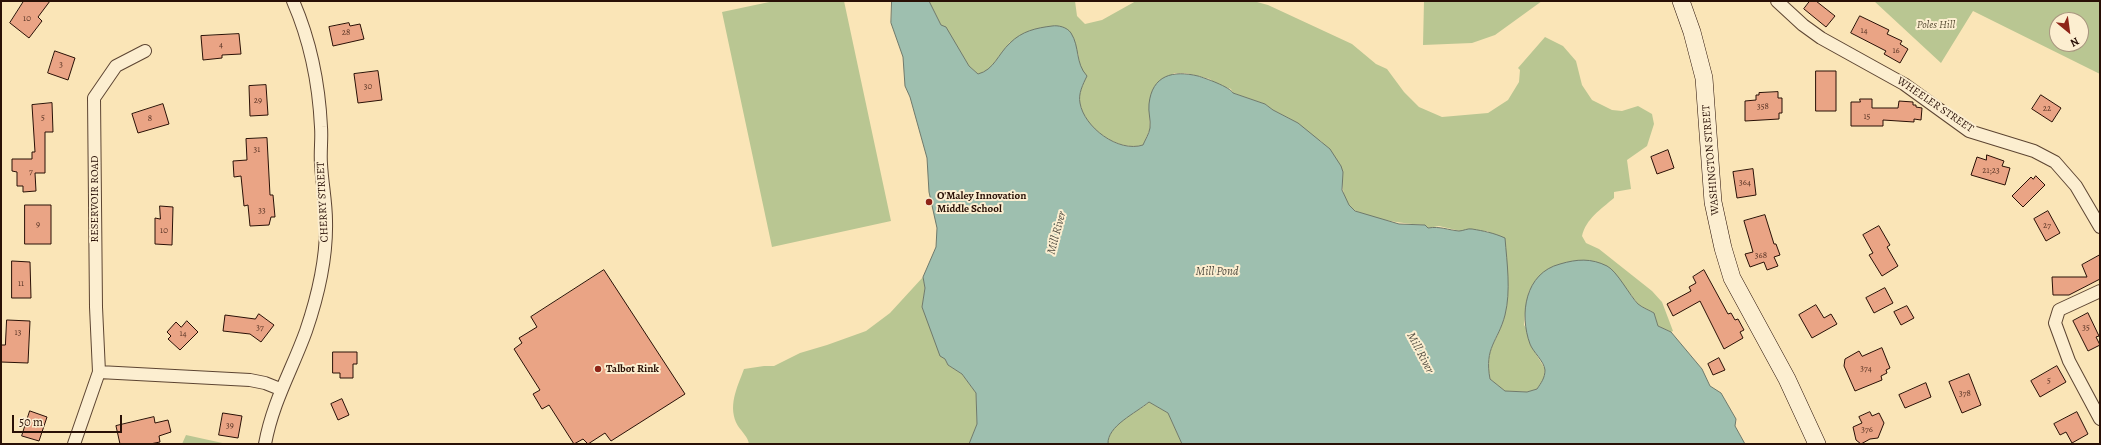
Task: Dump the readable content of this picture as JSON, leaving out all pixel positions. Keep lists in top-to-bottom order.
{
  "streets": {
    "main road": ["WASHINGTON STREET"],
    "street": ["WHEELER STREET", "RESERVOIR ROAD", "CHERRY STREET"]
  },
  "water": ["Mill River", "Mill Pond"],
  "parks": ["Poles Hill"],
  "places": ["O'Maley Innovation Middle School", "Talbot Rink"],
  "house_numbers": [
    "10",
    "14",
    "28",
    "4",
    "16",
    "3",
    "30",
    "29",
    "358",
    "22",
    "15",
    "5",
    "8",
    "31",
    "21;23",
    "7",
    "364",
    "33",
    "9",
    "27",
    "10",
    "368",
    "11",
    "37",
    "35",
    "13",
    "14",
    "374",
    "5",
    "378",
    "39",
    "376"
  ],
  "scale_bar": "50 m",
  "north": "bottom right"
}
